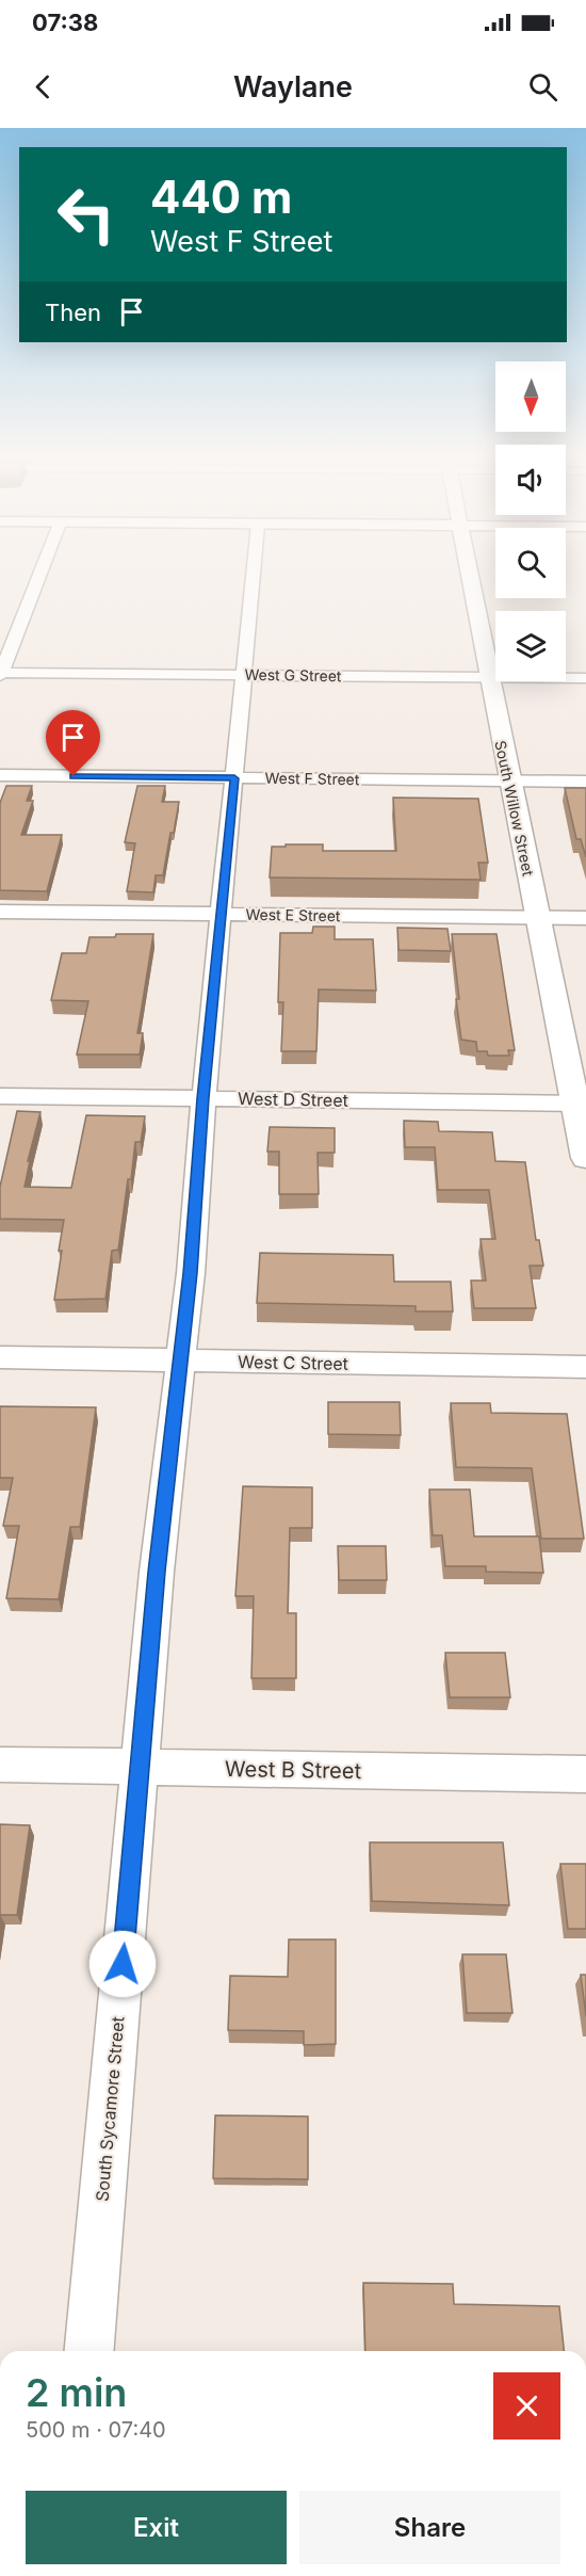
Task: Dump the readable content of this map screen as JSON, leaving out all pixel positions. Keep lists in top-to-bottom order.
{
  "streets": {
    "main road": ["South Willow Street"],
    "street": [
      "West G Street",
      "West F Street",
      "West E Street",
      "West D Street",
      "West C Street",
      "West B Street",
      "South Sycamore Street"
    ]
  },
  "crossings": [
    ["West G Street", "South Willow Street"],
    ["West G Street", "South Sycamore Street"],
    ["West F Street", "South Willow Street"],
    ["West F Street", "South Sycamore Street"],
    ["South Willow Street", "West E Street"],
    ["South Willow Street", "West D Street"],
    ["West E Street", "South Sycamore Street"],
    ["West D Street", "South Sycamore Street"],
    ["West C Street", "South Sycamore Street"],
    ["West B Street", "South Sycamore Street"]
  ],
  "north": "bottom",
  "page": {
    "status": "07:38",
    "header": "Waylane",
    "turn": ["440 m", "West F Street"],
    "then": "Then",
    "heading": ["2 min", "500 m · 07:40"],
    "buttons": ["Exit", "Share"]
  }
}
